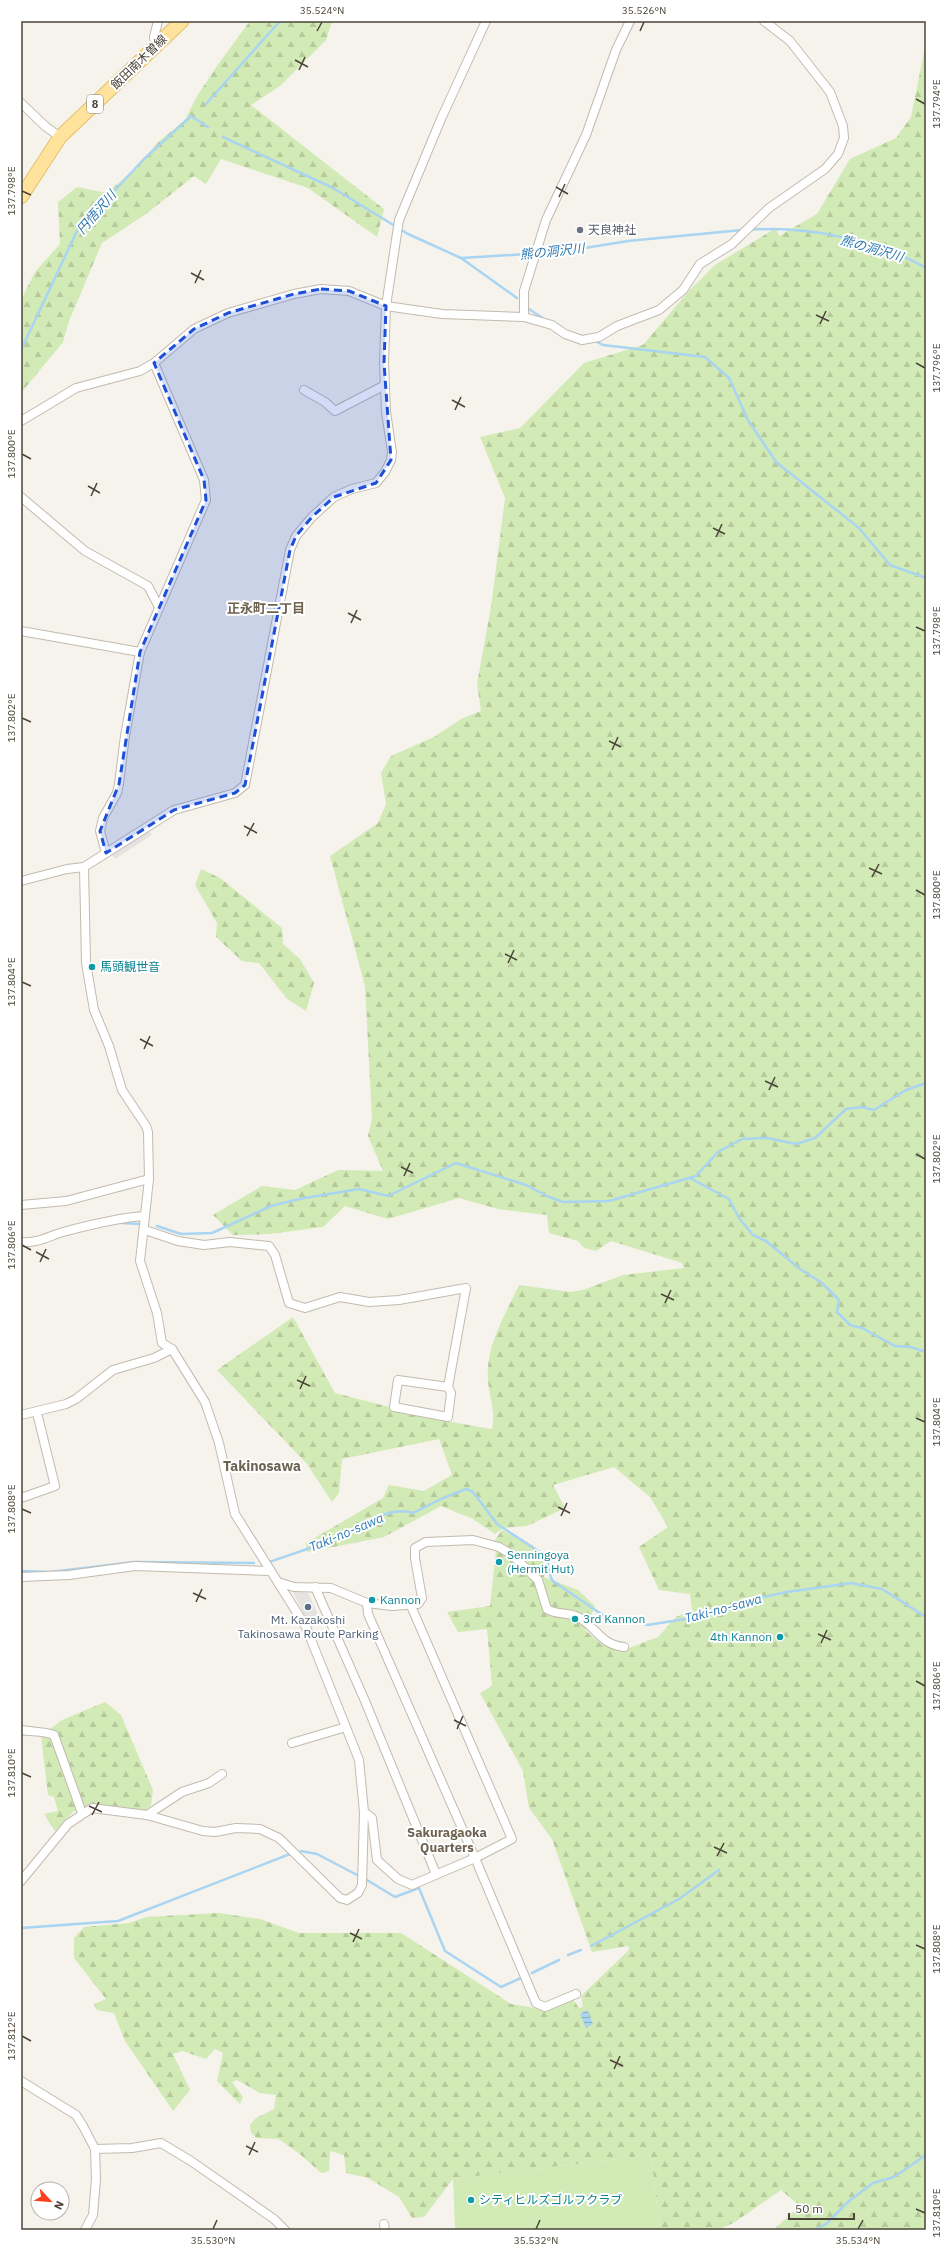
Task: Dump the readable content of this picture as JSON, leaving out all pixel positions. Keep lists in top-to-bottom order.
{
  "streets": {
    "main road": ["飯田南木曽線", "8"]
  },
  "districts": ["正永町二丁目", "Takinosawa", "Sakuragaoka Quarters"],
  "water": ["円悟沢川", "熊の洞沢川", "Taki-no-sawa"],
  "places": [
    "天良神社",
    "馬頭観世音",
    "Senningoya (Hermit Hut)",
    "Kannon",
    "Mt. Kazakoshi Takinosawa Route Parking",
    "3rd Kannon",
    "4th Kannon",
    "シティヒルズゴルフクラブ"
  ],
  "scale_bar": "50 m",
  "north": "bottom right",
  "coordinates": [
    "35.524°N",
    "35.526°N",
    "137.794°E",
    "137.798°E",
    "137.796°E",
    "137.800°E",
    "137.802°E",
    "137.804°E",
    "137.806°E",
    "137.808°E",
    "137.810°E",
    "137.812°E",
    "35.530°N",
    "35.532°N",
    "35.534°N"
  ]
}
